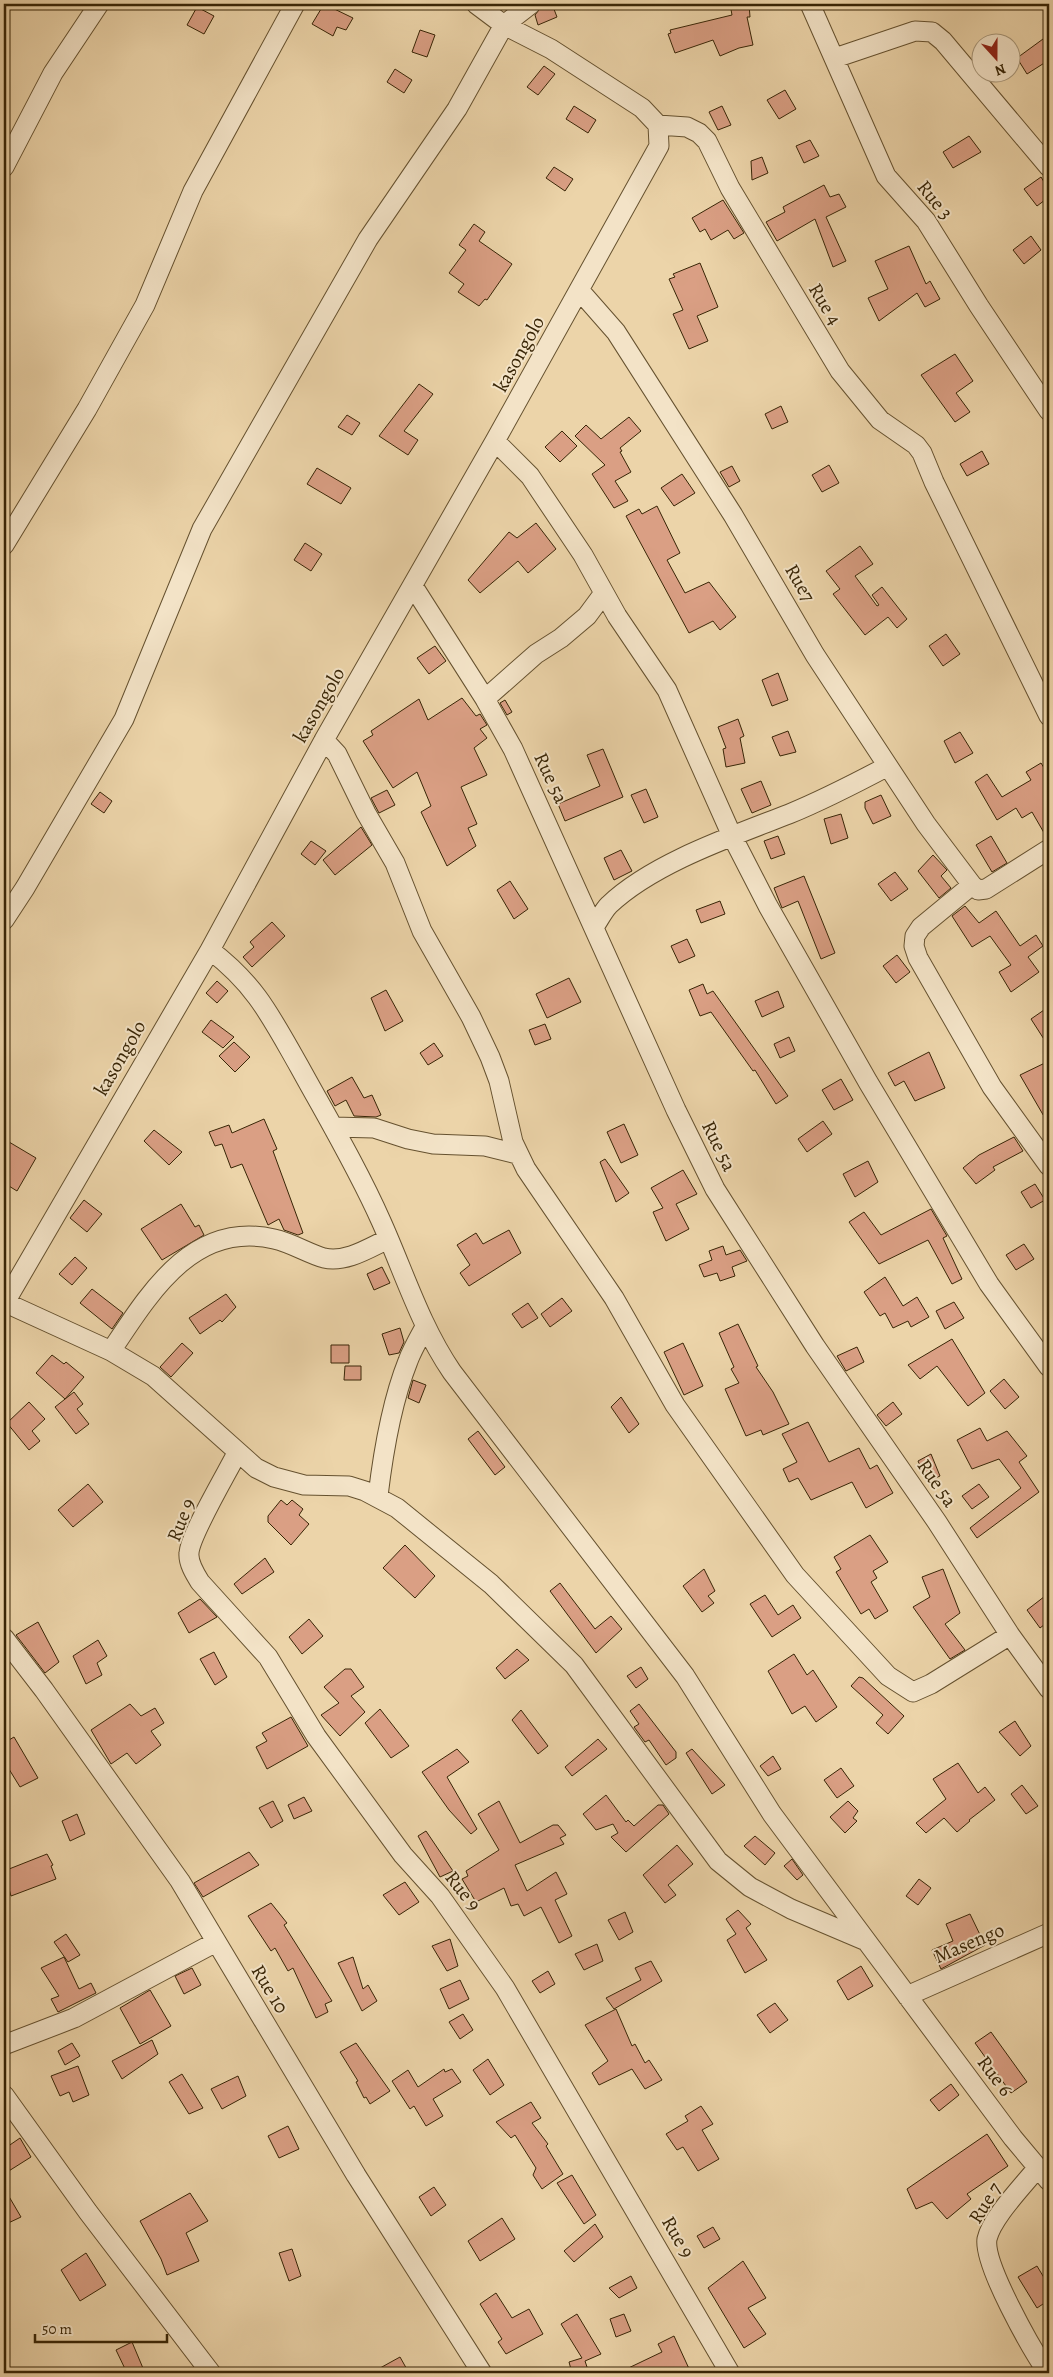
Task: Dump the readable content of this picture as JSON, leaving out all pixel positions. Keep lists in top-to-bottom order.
{
  "streets": {
    "street": [
      "Rue 3",
      "Rue 4",
      "kasongolo",
      "Rue7",
      "Rue 5a",
      "Rue 9",
      "Masengo",
      "Rue 10",
      "Rue 6",
      "Rue 7"
    ]
  },
  "crossings": [
    ["Rue 4", "kasongolo"],
    ["kasongolo", "Rue7"],
    ["kasongolo", "Rue 5a"],
    ["kasongolo", "Rue 6"],
    ["Masengo", "Rue 6"],
    ["Rue 6", "Rue 7"]
  ],
  "scale_bar": "50 m",
  "north": "bottom"
}
